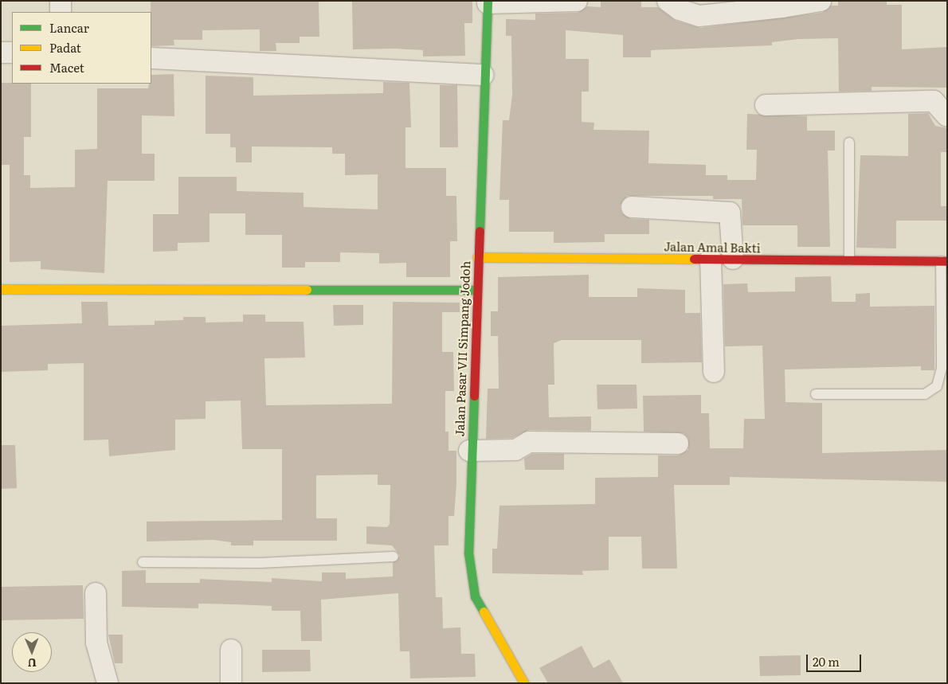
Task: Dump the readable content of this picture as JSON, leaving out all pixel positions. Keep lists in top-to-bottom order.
{
  "streets": {
    "street": ["Jalan Amal Bakti", "Jalan Pasar VII Simpang Jodoh"]
  },
  "crossings": [
    ["Jalan Amal Bakti", "Jalan Pasar VII Simpang Jodoh"]
  ],
  "legend": ["Lancar", "Padat", "Macet"],
  "scale_bar": "20 m",
  "north": "bottom"
}
